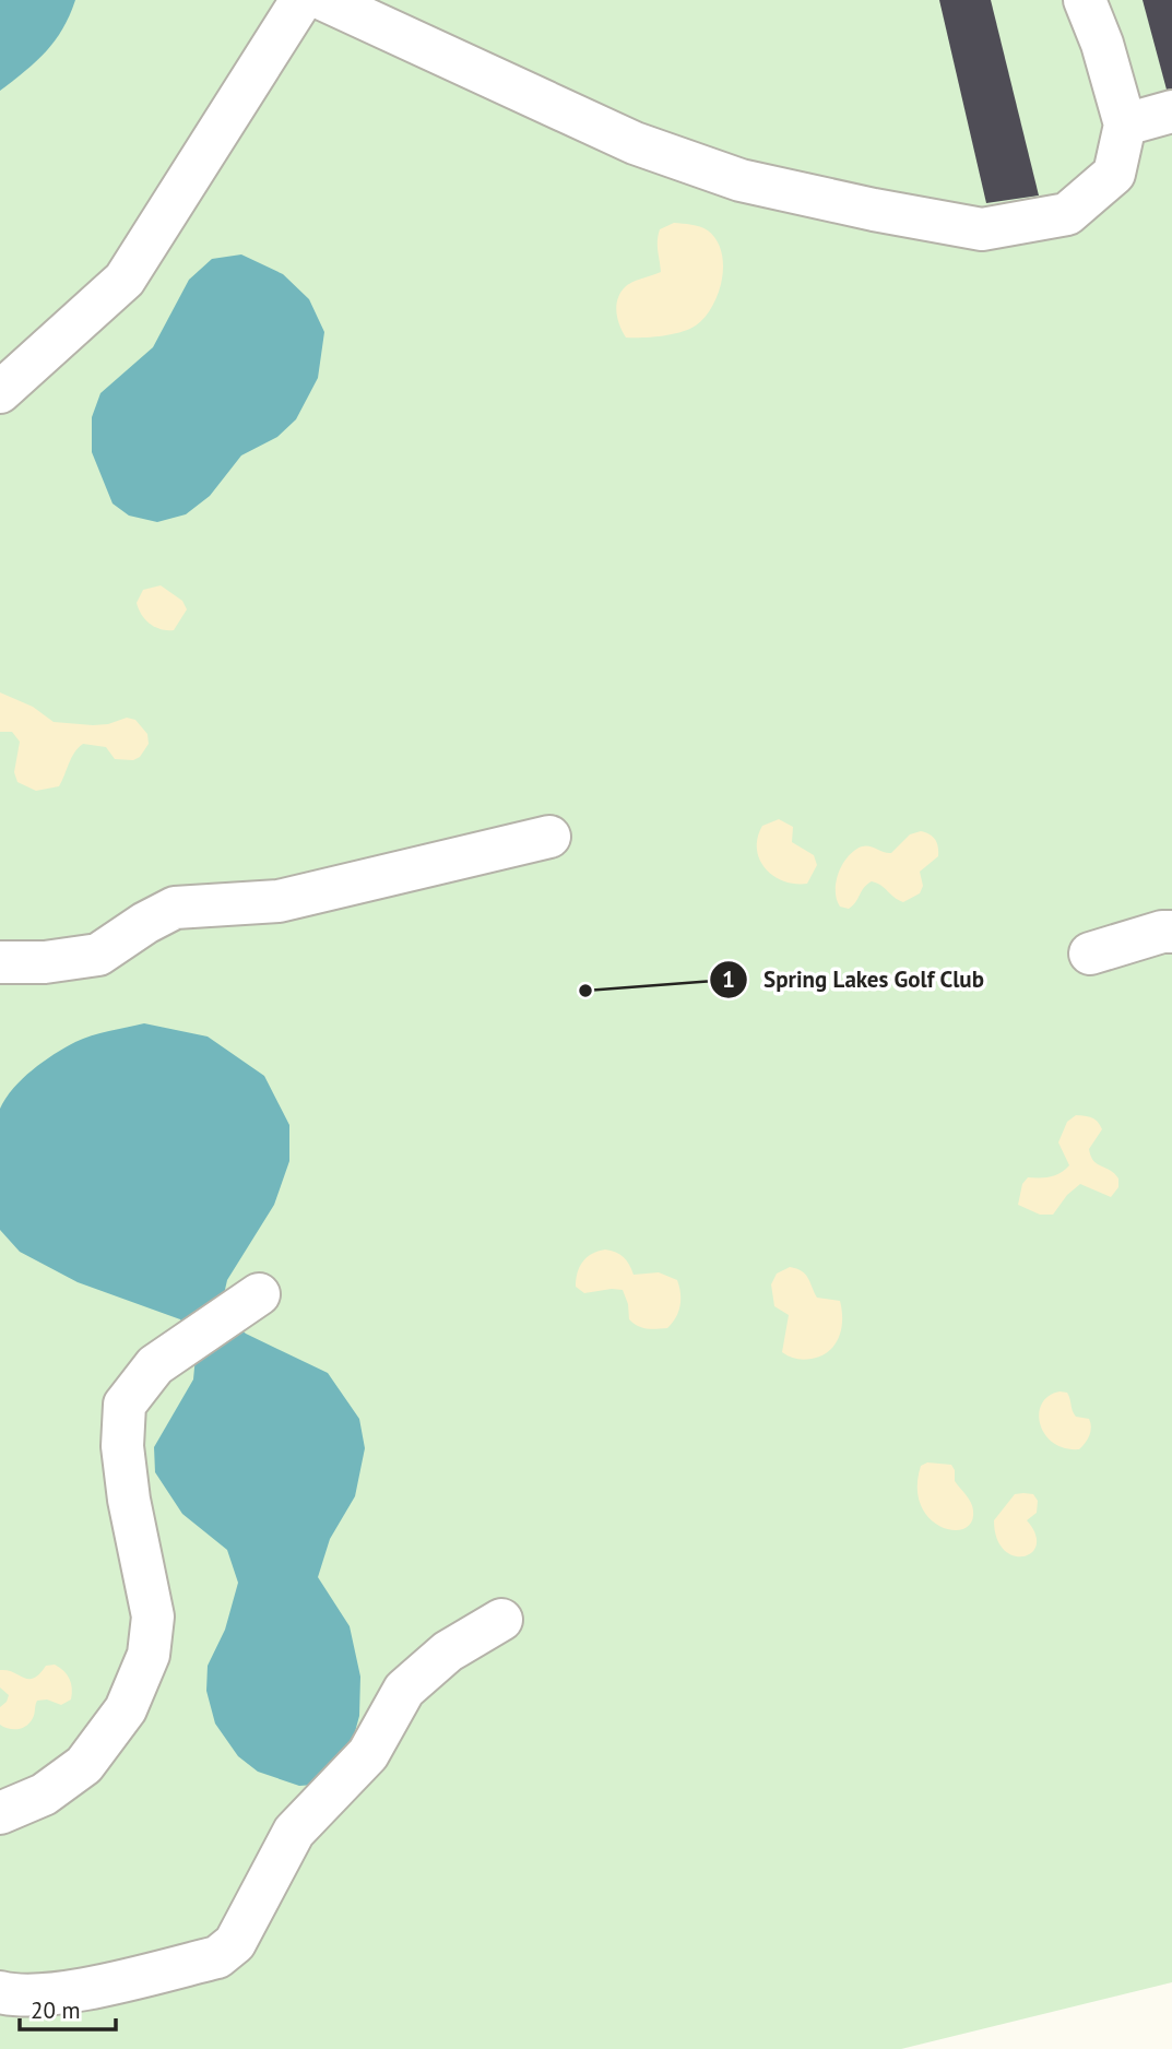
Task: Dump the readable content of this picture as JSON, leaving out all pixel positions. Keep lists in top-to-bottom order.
{
  "places": ["Spring Lakes Golf Club"],
  "scale_bar": "20 m"
}
